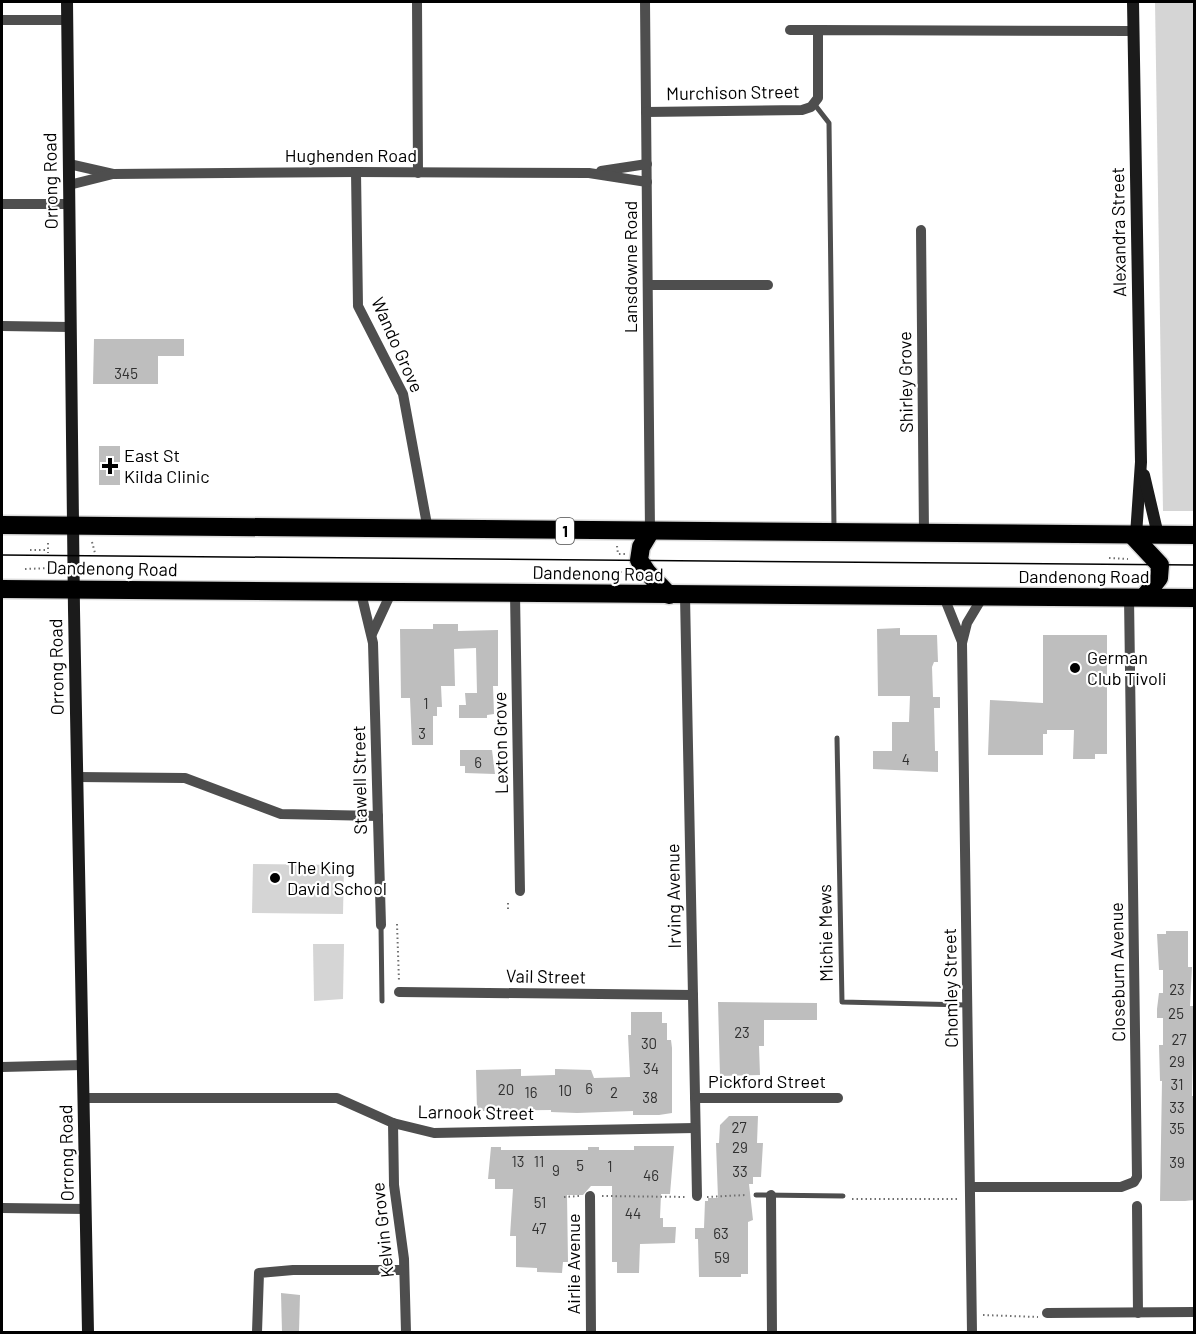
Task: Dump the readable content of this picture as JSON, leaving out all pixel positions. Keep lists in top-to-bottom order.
{
  "streets": {
    "highway": ["1", "Dandenong Road"],
    "street": [
      "Murchison Street",
      "Hughenden Road",
      "Orrong Road",
      "Alexandra Street",
      "Lansdowne Road",
      "Wando Grove",
      "Shirley Grove",
      "Lexton Grove",
      "Stawell Street",
      "Irving Avenue",
      "Closeburn Avenue",
      "Vail Street",
      "Chomley Street",
      "Pickford Street",
      "Larnook Street",
      "Kelvin Grove",
      "Airlie Avenue"
    ],
    "lane": ["Michie Mews"]
  },
  "crossings": [
    ["Murchison Street", "Lansdowne Road"],
    ["Hughenden Road", "Orrong Road"],
    ["Hughenden Road", "Lansdowne Road"],
    ["Hughenden Road", "Wando Grove"],
    ["Orrong Road", "1"],
    ["Orrong Road", "Dandenong Road"],
    ["Orrong Road", "Larnook Street"],
    ["Alexandra Street", "1"],
    ["Lansdowne Road", "1"],
    ["Wando Grove", "1"],
    ["Shirley Grove", "1"],
    ["Dandenong Road", "Lexton Grove"],
    ["Dandenong Road", "Stawell Street"],
    ["Dandenong Road", "Irving Avenue"],
    ["Dandenong Road", "Closeburn Avenue"],
    ["Dandenong Road", "Chomley Street"],
    ["Irving Avenue", "Vail Street"],
    ["Irving Avenue", "Pickford Street"],
    ["Irving Avenue", "Larnook Street"],
    ["Michie Mews", "Chomley Street"],
    ["Closeburn Avenue", "Chomley Street"],
    ["Larnook Street", "Kelvin Grove"]
  ],
  "places": {
    "health": ["East St Kilda Clinic"],
    "other": ["German Club Tivoli", "The King David School"]
  },
  "house_numbers": [
    "345",
    "1",
    "3",
    "4",
    "6",
    "23",
    "25",
    "23",
    "27",
    "30",
    "29",
    "34",
    "31",
    "6",
    "20",
    "10",
    "16",
    "2",
    "38",
    "33",
    "27",
    "35",
    "29",
    "13",
    "11",
    "39",
    "5",
    "1",
    "9",
    "33",
    "46",
    "51",
    "44",
    "47",
    "63",
    "59"
  ]
}
